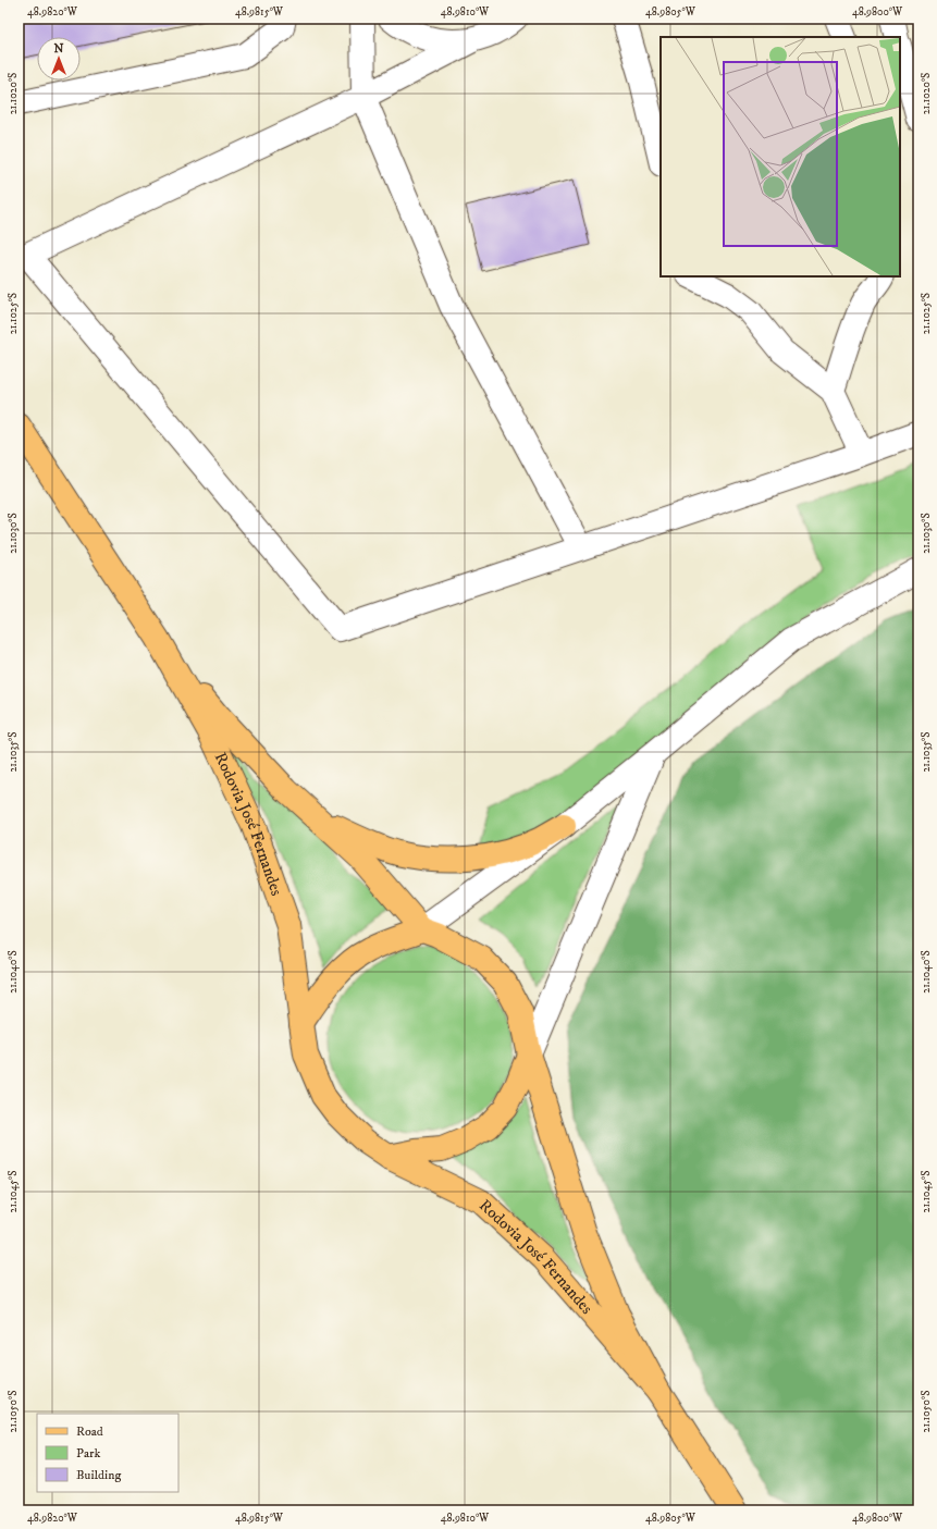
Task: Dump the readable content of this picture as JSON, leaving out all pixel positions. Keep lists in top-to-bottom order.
{
  "streets": {
    "main road": ["Rodovia José Fernandes"]
  },
  "legend": ["Road", "Park", "Building"],
  "north": "top",
  "coordinates": [
    "48.9820°W",
    "48.9815°W",
    "48.9810°W",
    "48.9805°W",
    "48.9800°W",
    "21.1020°S",
    "21.1025°S",
    "21.1030°S",
    "21.1035°S",
    "21.1040°S",
    "21.1045°S",
    "21.1050°S"
  ]
}
